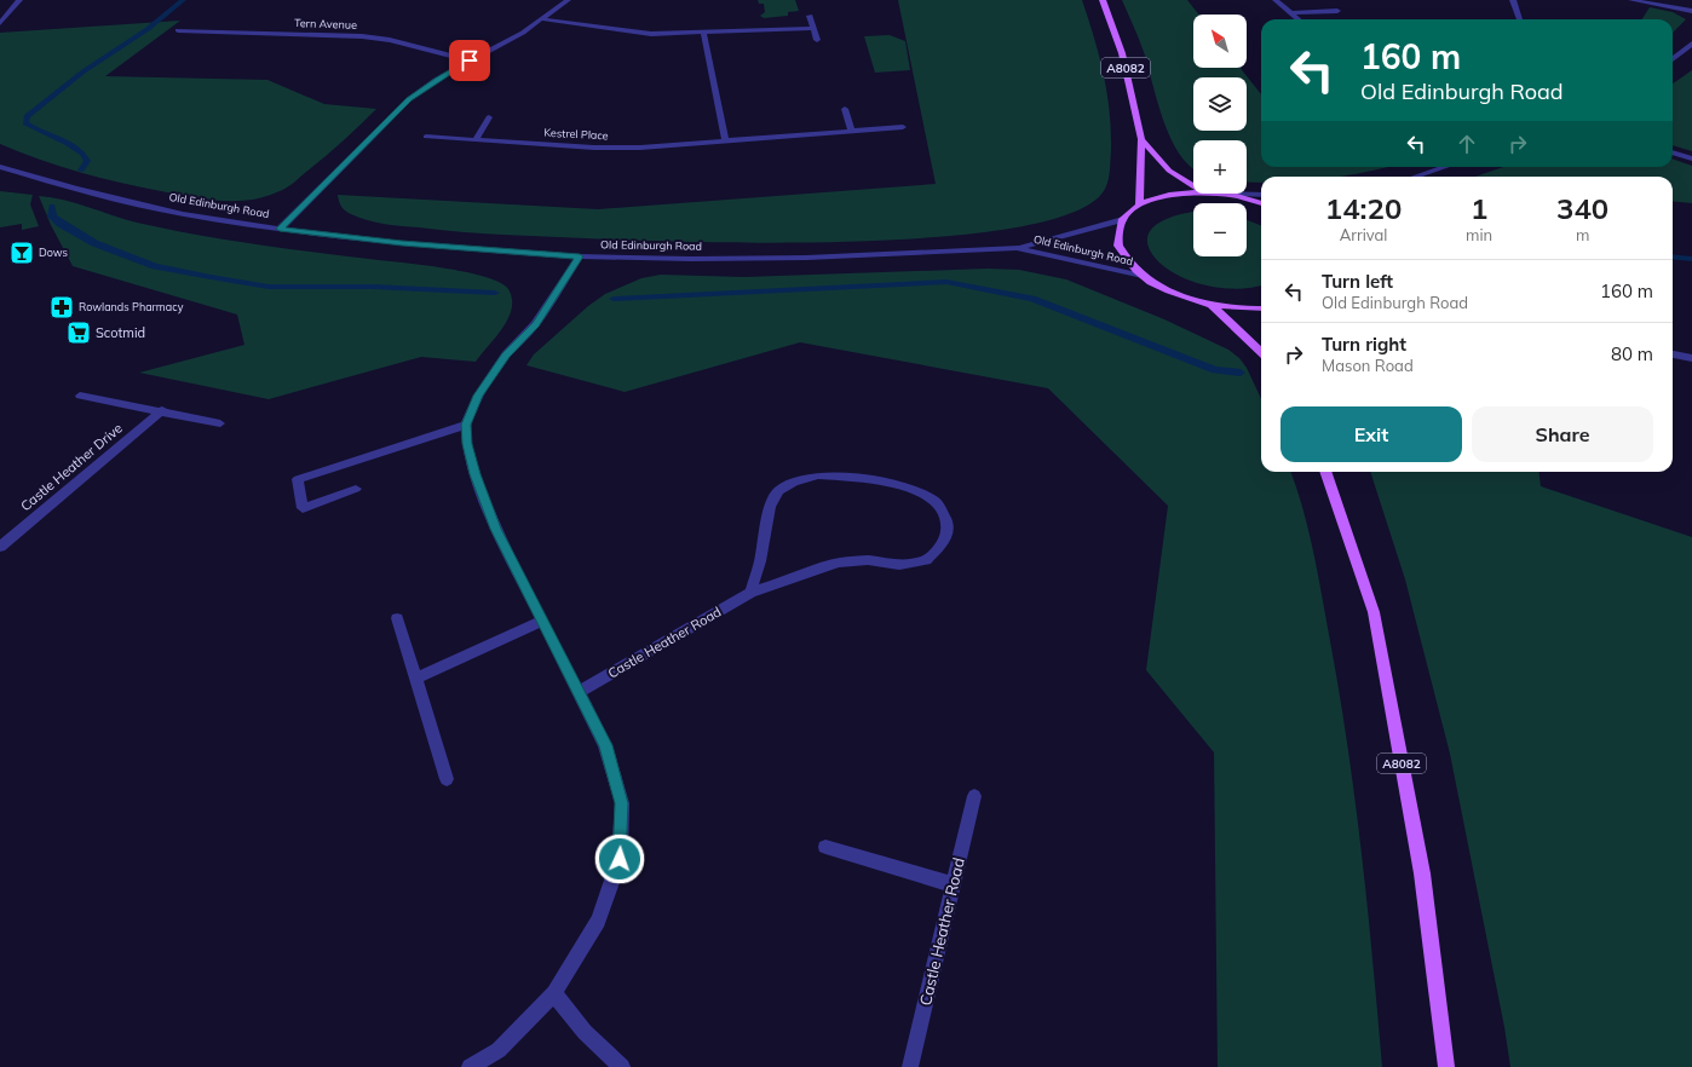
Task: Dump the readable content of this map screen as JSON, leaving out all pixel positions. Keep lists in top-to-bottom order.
{
  "streets": {
    "main road": ["A8082"],
    "street": [
      "Tern Avenue",
      "Kestrel Place",
      "Old Edinburgh Road",
      "Castle Heather Drive",
      "Castle Heather Road"
    ]
  },
  "crossings": [
    ["A8082", "Old Edinburgh Road"]
  ],
  "places": {
    "bar": ["Dows"],
    "pharmacy": ["Rowlands Pharmacy"],
    "supermarket": ["Scotmid"]
  },
  "north": "top left",
  "page": {
    "map_buttons": ["+", "−"],
    "turn": ["160 m", "Old Edinburgh Road"],
    "eta": [
      "14:20",
      "Arrival",
      "1",
      "min",
      "340",
      "m"
    ],
    "list": [
      {
        "name": "Turn left",
        "note": "Old Edinburgh Road",
        "value": "160 m"
      },
      {
        "name": "Turn right",
        "note": "Mason Road",
        "value": "80 m"
      }
    ],
    "buttons": ["Exit", "Share"]
  }
}
